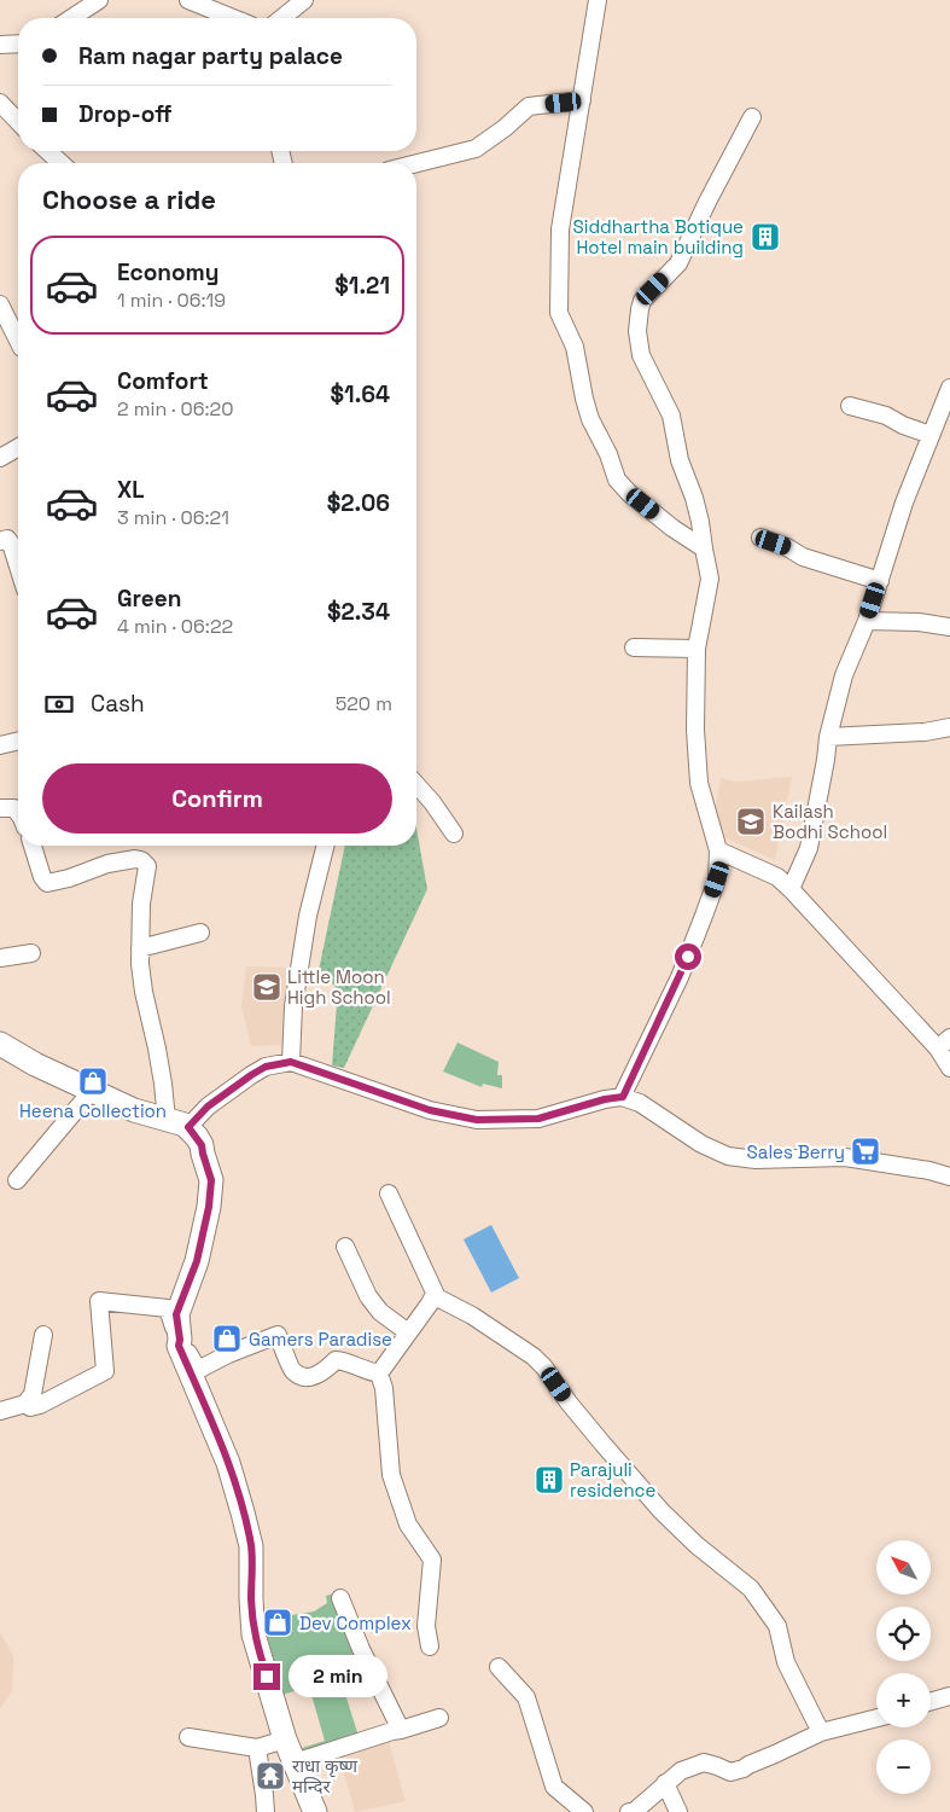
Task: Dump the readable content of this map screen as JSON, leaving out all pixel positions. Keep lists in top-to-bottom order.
{
  "places": {
    "building": ["Siddhartha Botique Hotel main building", "Parajuli residence"],
    "school or university": ["Kailash Bodhi School", "Little Moon High School"],
    "shop": ["Heena Collection", "Gamers Paradise", "Dev Complex"],
    "supermarket": ["Sales Berry"],
    "temple": ["राधा कृष्ण मन्दिर"]
  },
  "north": "top left",
  "page": {
    "banner": ["Ram nagar party palace", "Drop-off"],
    "heading": "Choose a ride",
    "list": [
      {
        "name": "Economy",
        "note": "1 min · 06:19",
        "value": "$1.21"
      },
      {
        "name": "Comfort",
        "note": "2 min · 06:20",
        "value": "$1.64"
      },
      {
        "name": "XL",
        "note": "3 min · 06:21",
        "value": "$2.06"
      },
      {
        "name": "Green",
        "note": "4 min · 06:22",
        "value": "$2.34"
      }
    ],
    "pay": ["Cash", "520 m"],
    "buttons": "Confirm",
    "map_buttons": ["+", "−"],
    "bubble": "2 min"
  }
}
